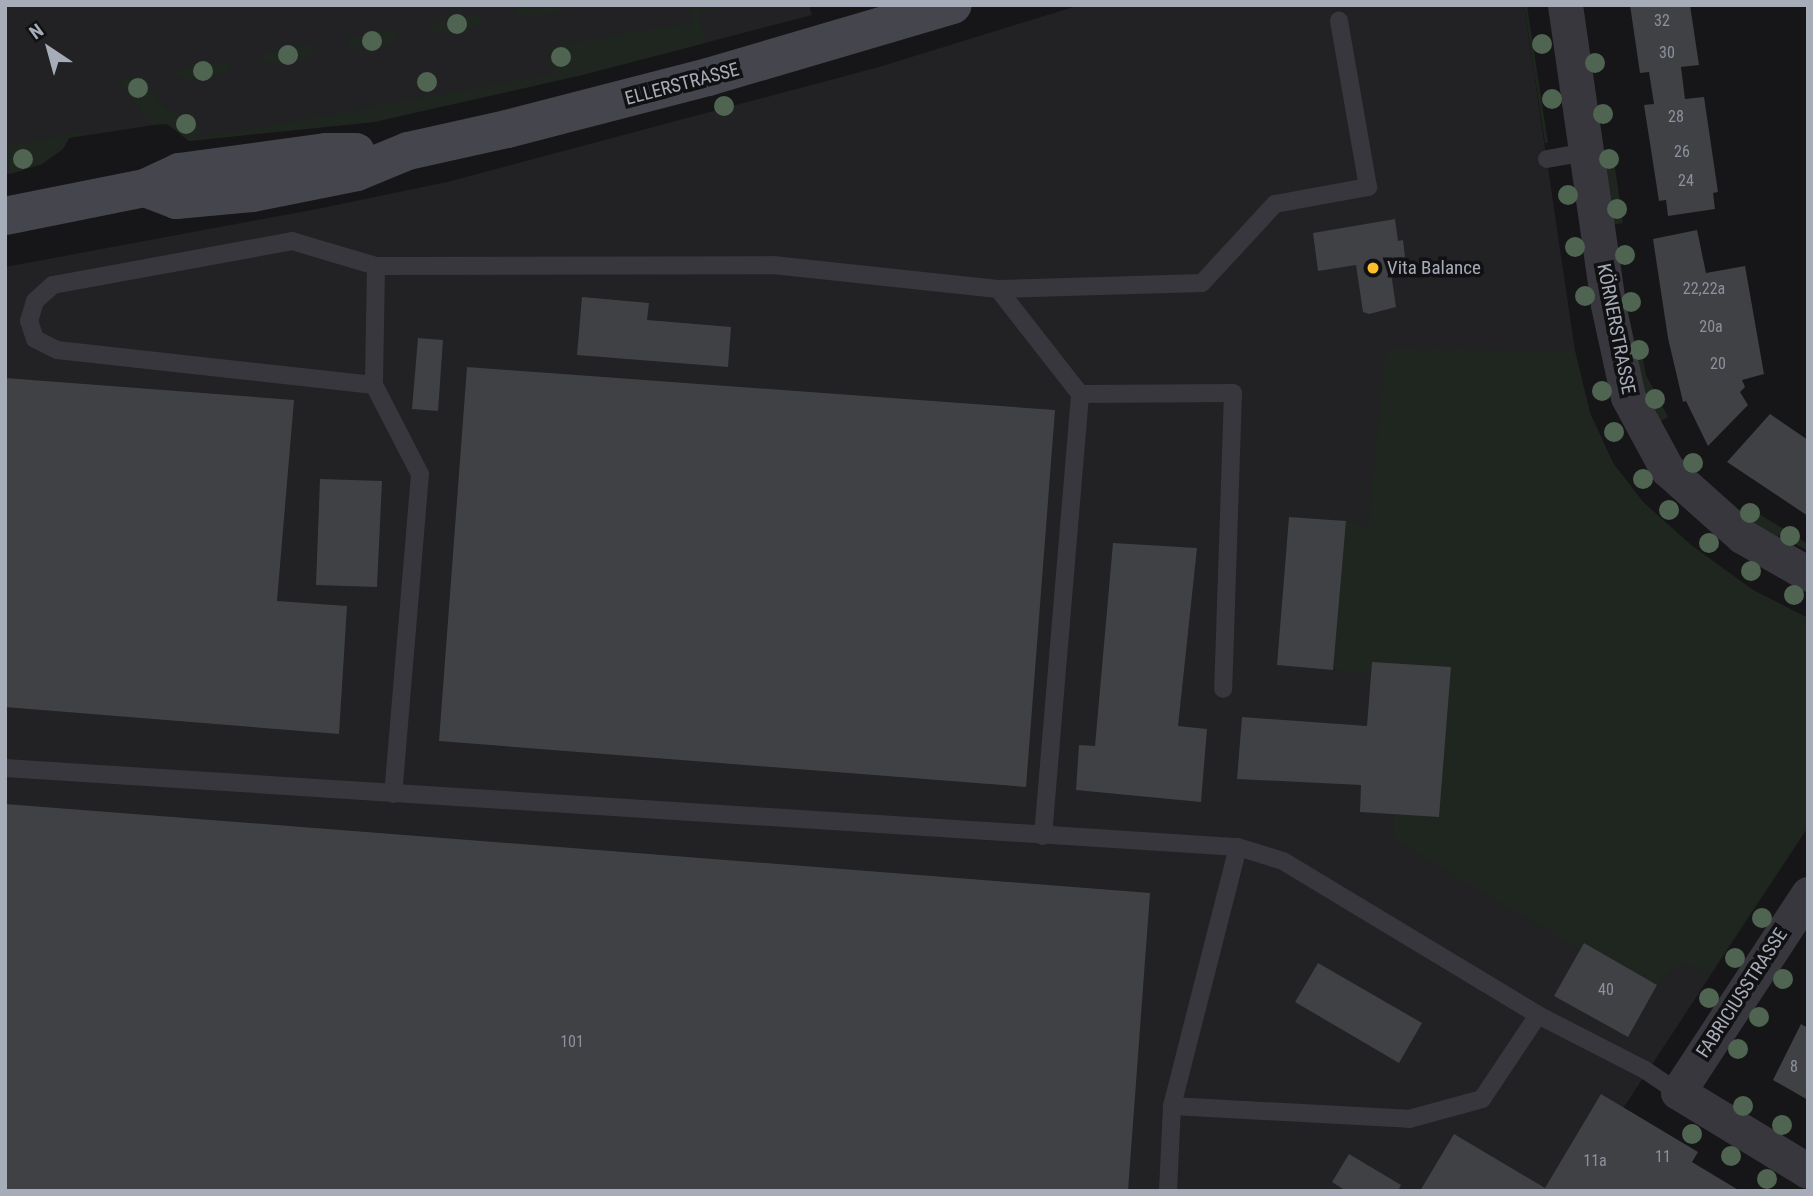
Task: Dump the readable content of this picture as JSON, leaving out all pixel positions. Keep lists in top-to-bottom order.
{
  "streets": {
    "main road": ["ELLERSTRASSE"],
    "street": ["KÖRNERSTRASSE", "FABRICIUSSTRASSE"]
  },
  "places": ["Vita Balance"],
  "house_numbers": [
    "32",
    "30",
    "28",
    "26",
    "24",
    "22,22a",
    "20a",
    "20",
    "40",
    "101",
    "8",
    "11",
    "11a"
  ],
  "north": "top left"
}
